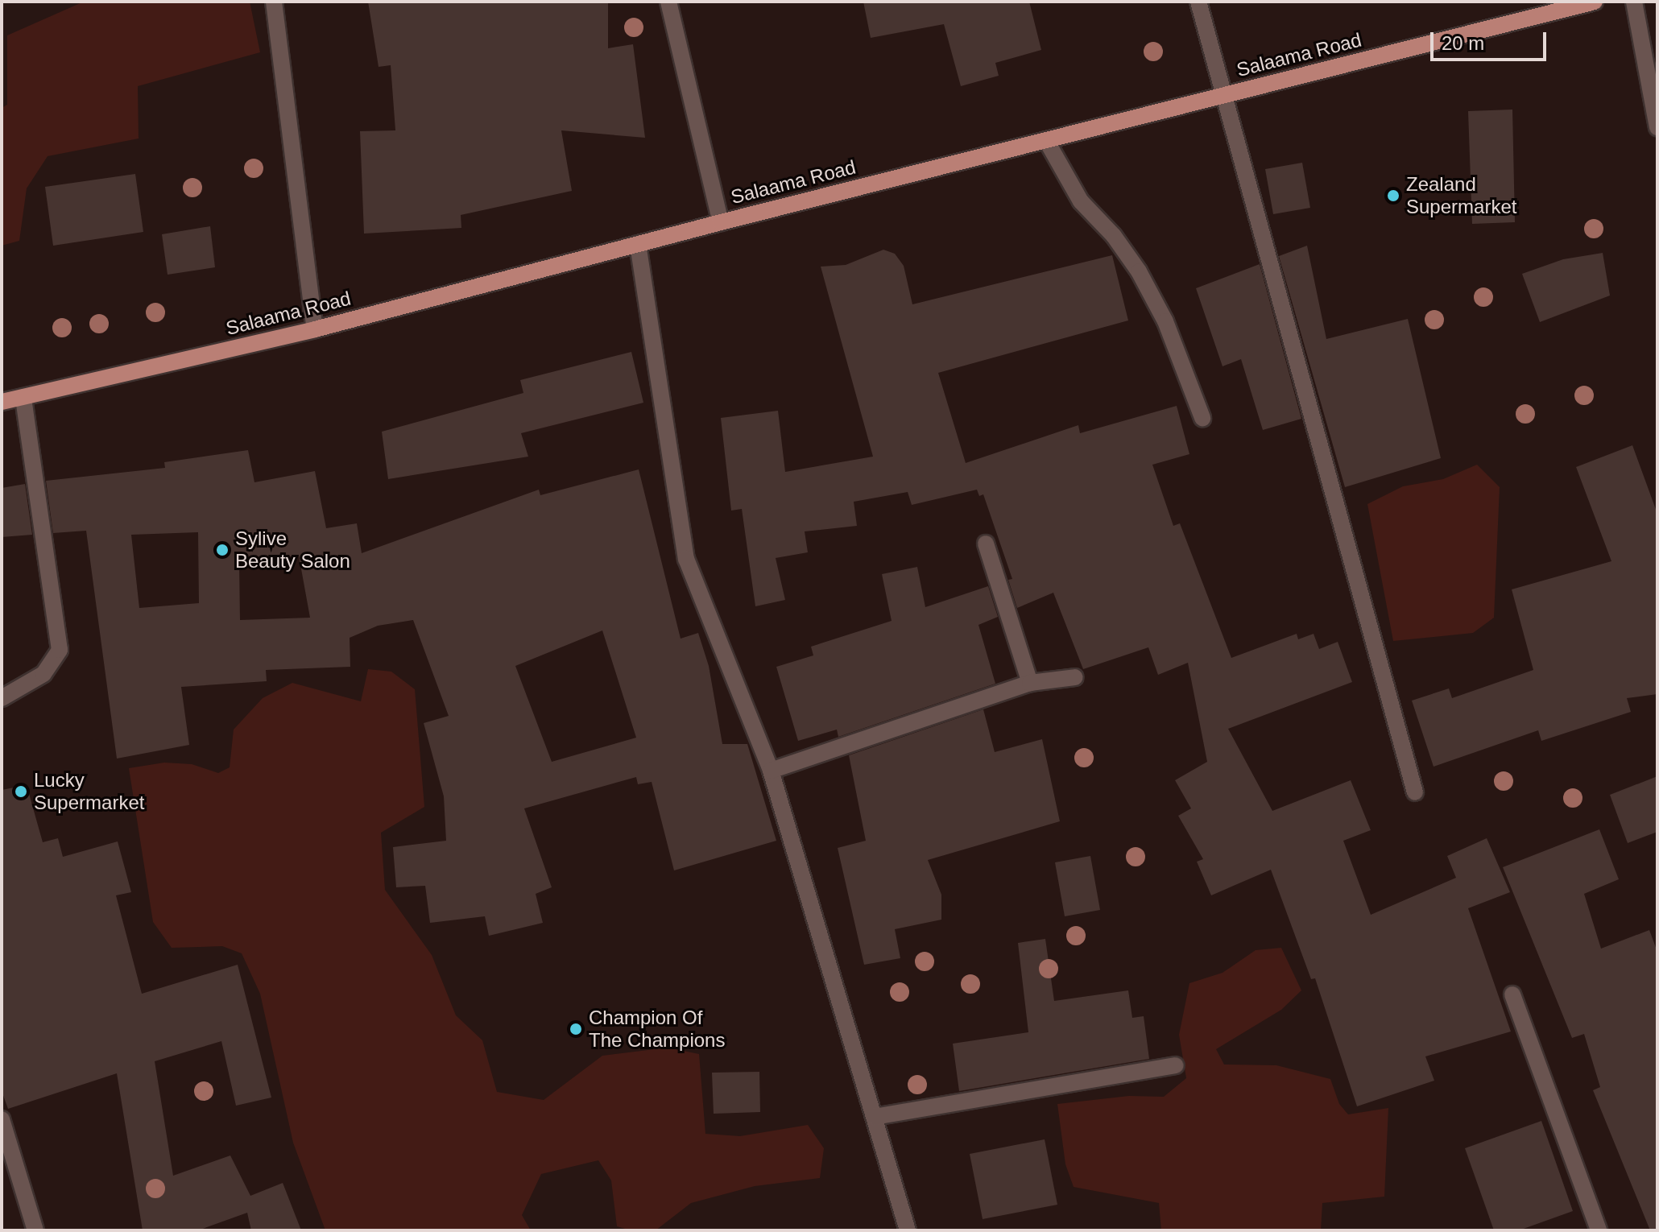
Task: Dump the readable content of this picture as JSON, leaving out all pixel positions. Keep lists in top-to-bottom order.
{
  "streets": {
    "main road": ["Salaama Road"]
  },
  "places": [
    "Zealand Supermarket",
    "Sylive Beauty Salon",
    "Lucky Supermarket",
    "Champion Of The Champions"
  ],
  "scale_bar": "20 m"
}
